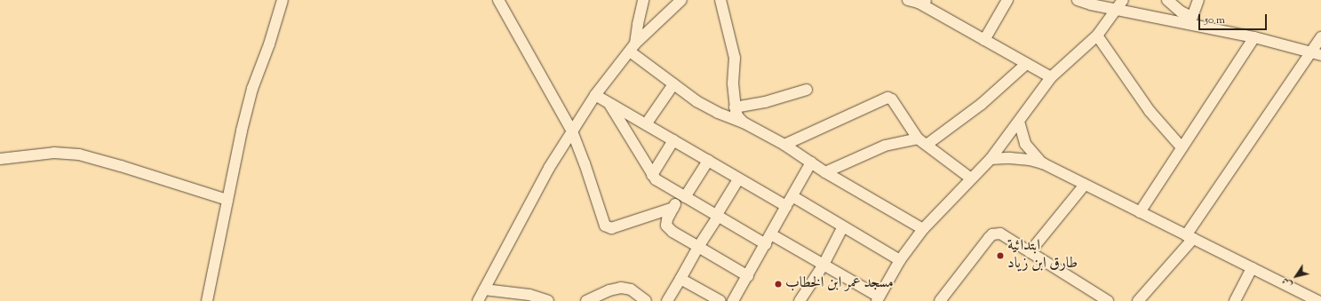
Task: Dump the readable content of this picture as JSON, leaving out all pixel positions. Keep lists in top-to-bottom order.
{
  "places": ["ابتدائية طارق ابن زياد", "مسجد عمر ابن الخطاب"],
  "scale_bar": "50 m",
  "north": "bottom left"
}
